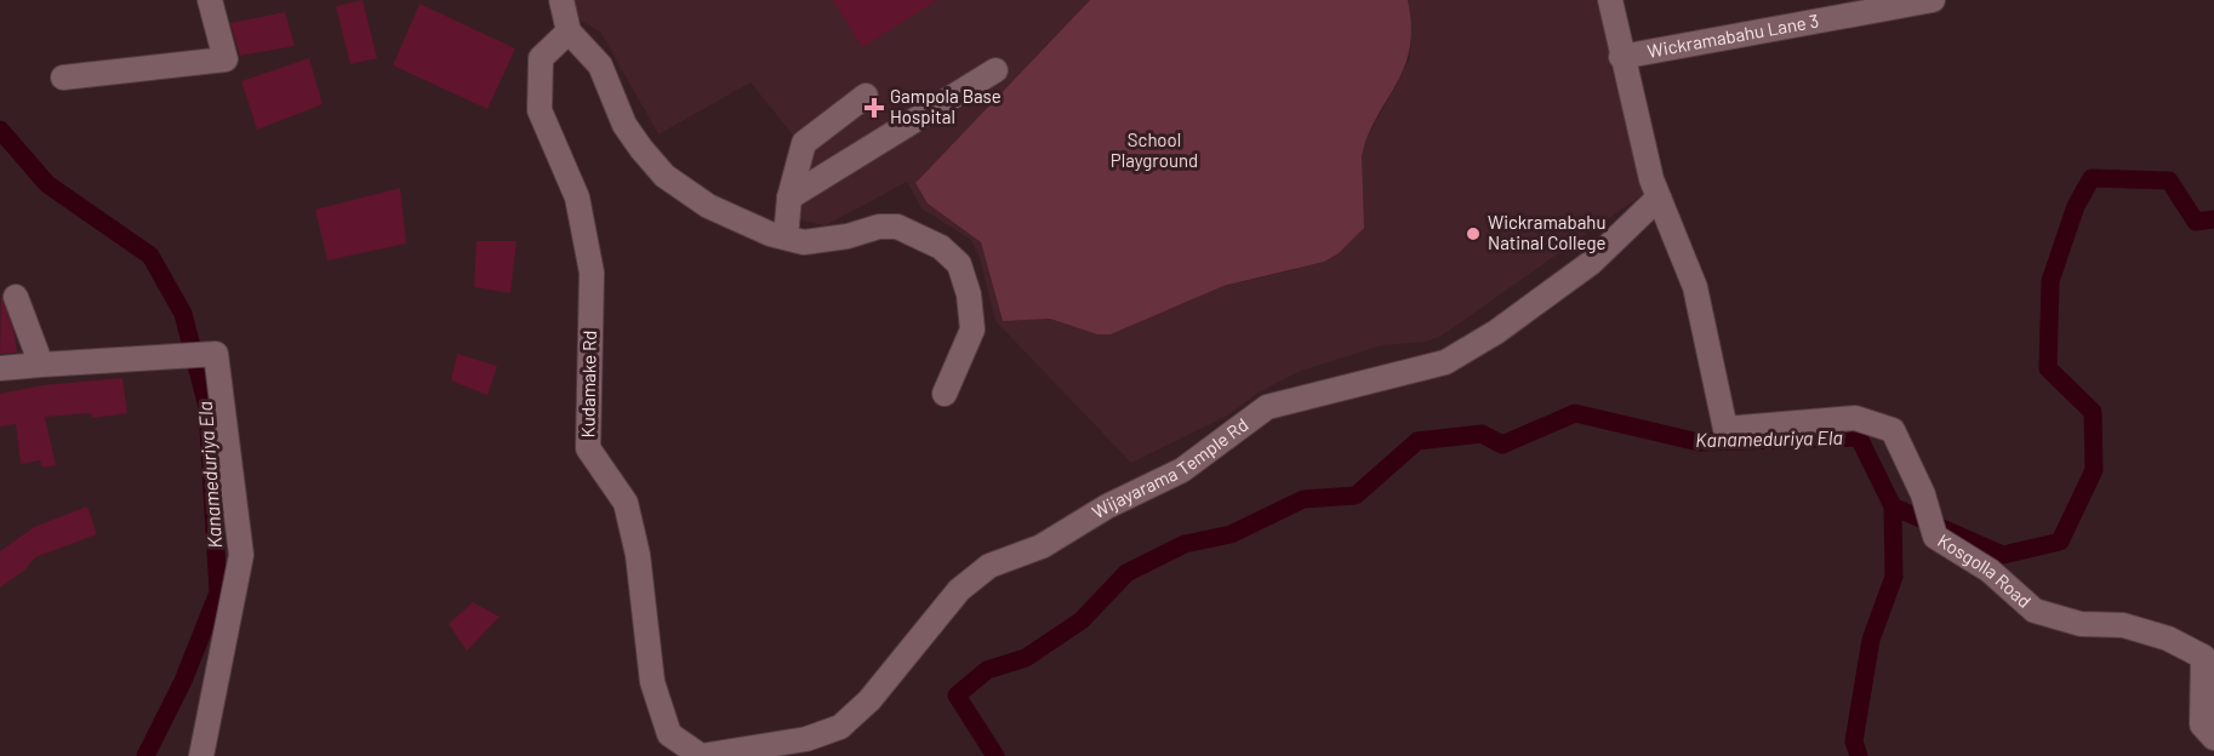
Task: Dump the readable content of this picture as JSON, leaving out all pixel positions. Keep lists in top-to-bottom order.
{
  "streets": {
    "street": [
      "Wickramabahu Lane 3",
      "Kudamake Rd",
      "Wijayarama Temple Rd",
      "Kosgolla Road"
    ]
  },
  "crossings": [
    ["Kudamake Rd", "Wijayarama Temple Rd"],
    ["Wijayarama Temple Rd", "Kosgolla Road"]
  ],
  "water": ["Kanameduriya Ela"],
  "parks": ["School Playground"],
  "places": {
    "health": ["Gampola Base Hospital"],
    "other": ["Wickramabahu Natinal College"]
  }
}
